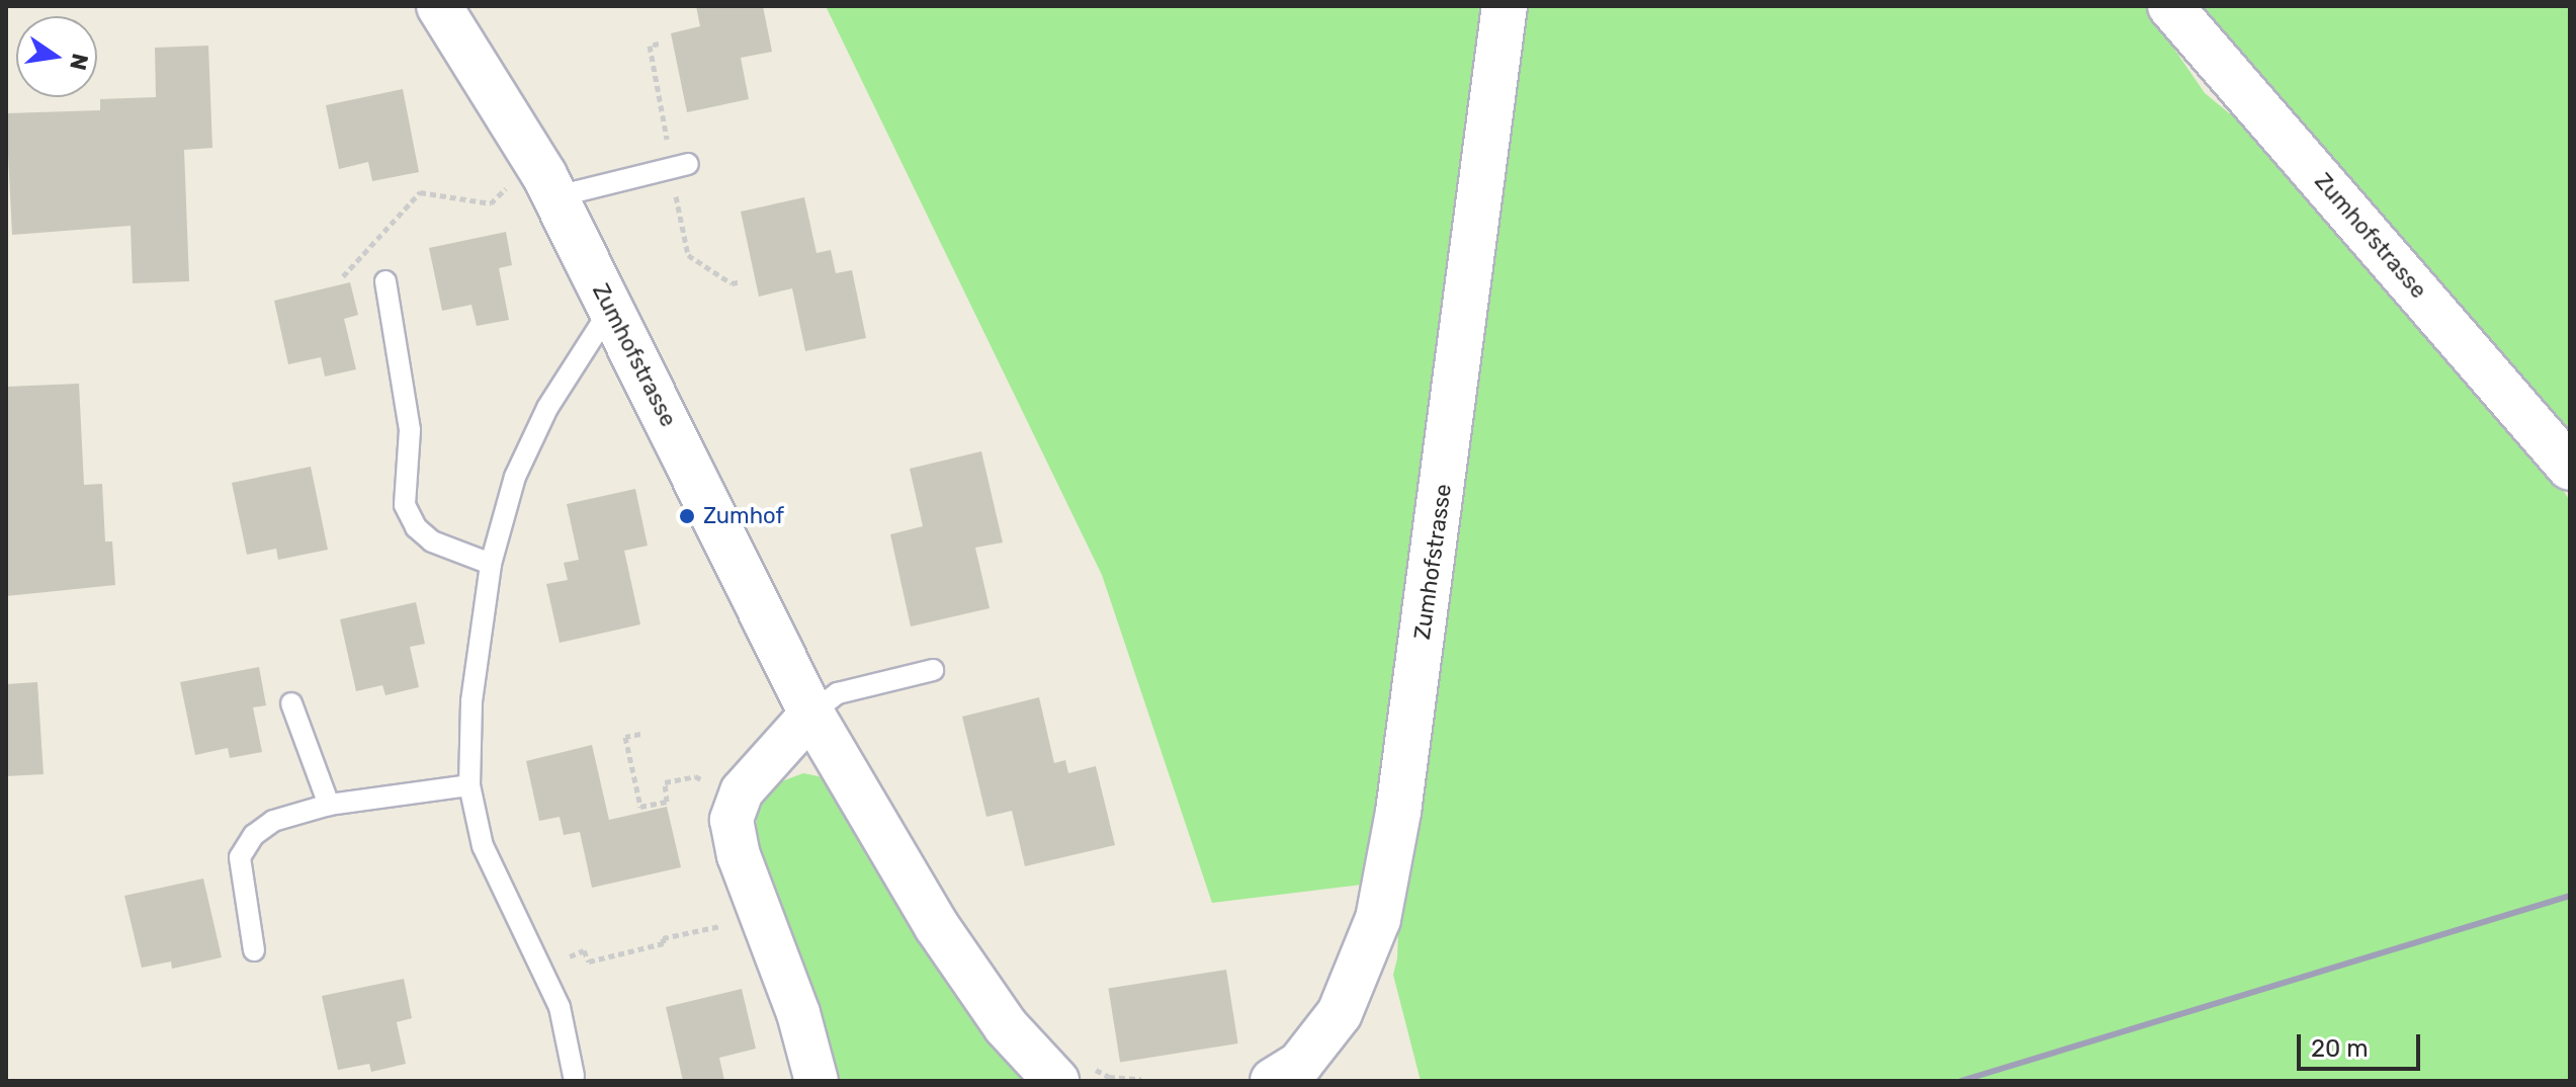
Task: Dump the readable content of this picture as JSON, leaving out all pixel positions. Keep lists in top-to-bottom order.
{
  "streets": {
    "street": ["Zumhofstrasse"]
  },
  "places": ["Zumhof"],
  "scale_bar": "20 m",
  "north": "right"
}
